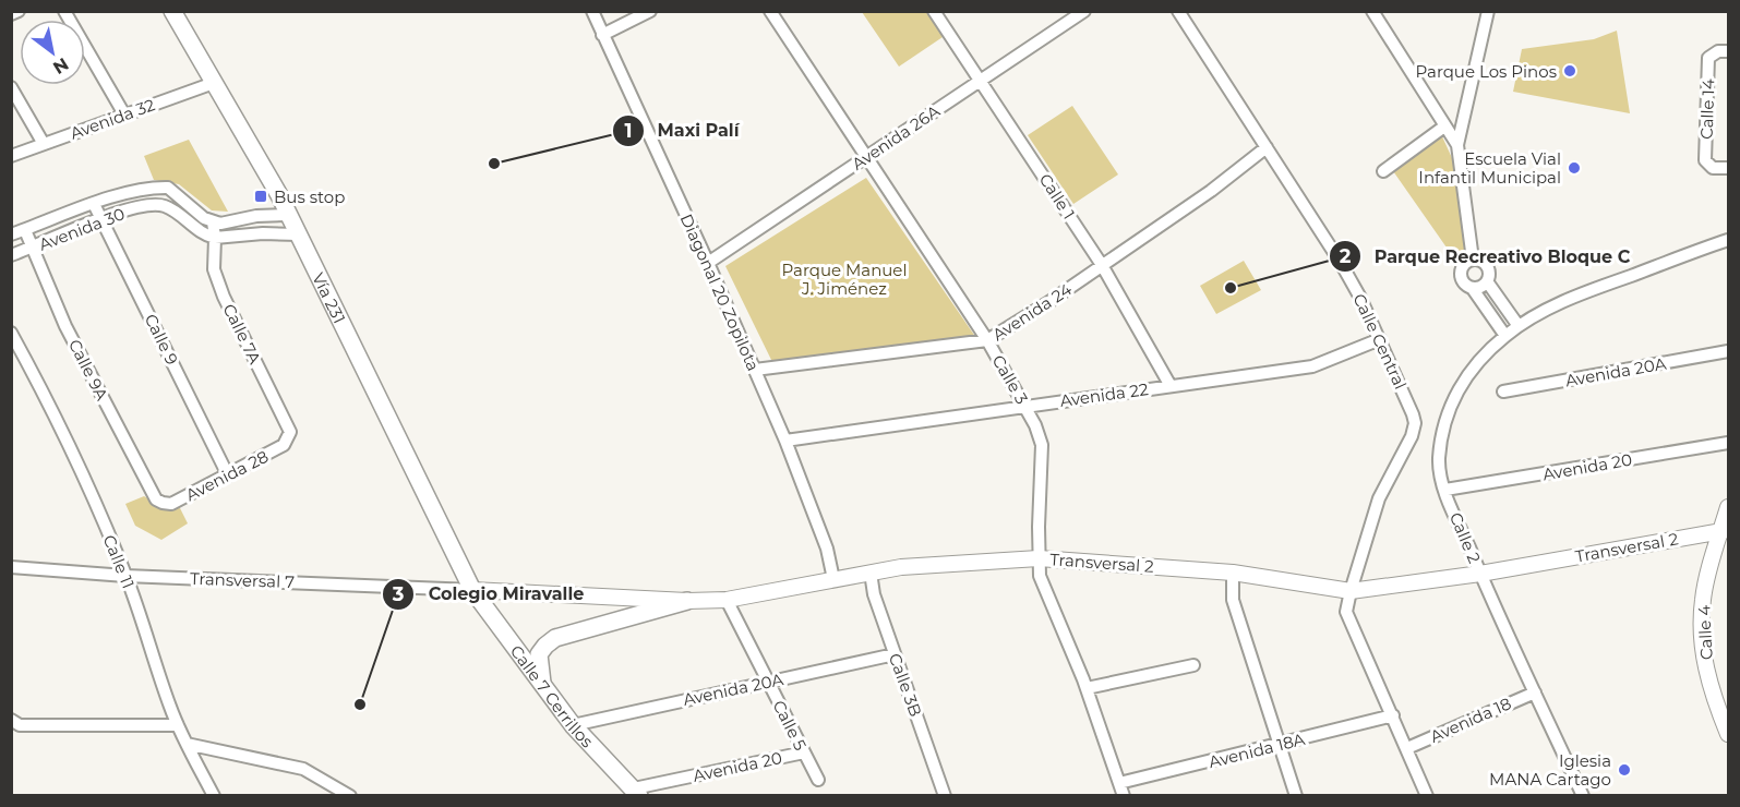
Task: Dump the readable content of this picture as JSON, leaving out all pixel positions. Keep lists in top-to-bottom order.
{
  "streets": {
    "main road": ["Vía 231", "Calle 7 Cerrillos"],
    "street": [
      "Calle 14",
      "Avenida 32",
      "Avenida 26A",
      "Calle 1",
      "Avenida 30",
      "Diagonal 20 Zopilota",
      "Avenida 24",
      "Calle 7A",
      "Calle 9",
      "Calle Central",
      "Calle 9A",
      "Avenida 20A",
      "Calle 3",
      "Avenida 22",
      "Avenida 20",
      "Avenida 28",
      "Calle 2",
      "Transversal 2",
      "Calle 11",
      "Transversal 7",
      "Calle 4",
      "Calle 3B",
      "Avenida 18",
      "Calle 5",
      "Avenida 18A"
    ]
  },
  "crossings": [
    ["Avenida 32", "Vía 231"],
    ["Avenida 26A", "Calle 1"],
    ["Avenida 26A", "Diagonal 20 Zopilota"],
    ["Avenida 26A", "Calle 3"],
    ["Calle 1", "Avenida 24"],
    ["Calle 1", "Avenida 22"],
    ["Avenida 30", "Calle 7A"],
    ["Avenida 30", "Calle 9"],
    ["Avenida 30", "Calle 9A"],
    ["Diagonal 20 Zopilota", "Avenida 24"],
    ["Diagonal 20 Zopilota", "Avenida 22"],
    ["Diagonal 20 Zopilota", "Transversal 2"],
    ["Vía 231", "Transversal 2"],
    ["Vía 231", "Transversal 7"],
    ["Vía 231", "Calle 7 Cerrillos"],
    ["Avenida 24", "Calle Central"],
    ["Avenida 24", "Calle 3"],
    ["Calle 7A", "Avenida 28"],
    ["Calle 9", "Avenida 28"],
    ["Calle Central", "Avenida 22"],
    ["Calle Central", "Transversal 2"],
    ["Calle Central", "Avenida 18"],
    ["Calle Central", "Avenida 18A"],
    ["Calle 9A", "Avenida 28"],
    ["Avenida 20A", "Calle 3B"],
    ["Avenida 20A", "Calle 7 Cerrillos"],
    ["Avenida 20A", "Calle 5"],
    ["Calle 3", "Avenida 22"],
    ["Calle 3", "Transversal 2"],
    ["Calle 3", "Avenida 18A"],
    ["Avenida 20", "Calle 2"],
    ["Avenida 20", "Calle 7 Cerrillos"],
    ["Avenida 20", "Calle 5"],
    ["Calle 2", "Transversal 2"],
    ["Calle 2", "Avenida 18"],
    ["Transversal 2", "Transversal 7"],
    ["Transversal 2", "Calle 4"],
    ["Transversal 2", "Calle 3B"],
    ["Transversal 2", "Calle 7 Cerrillos"],
    ["Transversal 2", "Calle 5"],
    ["Calle 11", "Transversal 7"],
    ["Transversal 7", "Calle 7 Cerrillos"]
  ],
  "parks": ["Parque Manuel J. Jiménez"],
  "places": {
    "other": [
      "Parque Los Pinos",
      "Maxi Palí",
      "Escuela Vial Infantil Municipal",
      "Parque Recreativo Bloque C",
      "Colegio Miravalle",
      "Iglesia MANA Cartago"
    ],
    "transit": ["Bus stop"]
  },
  "north": "bottom right"
}
